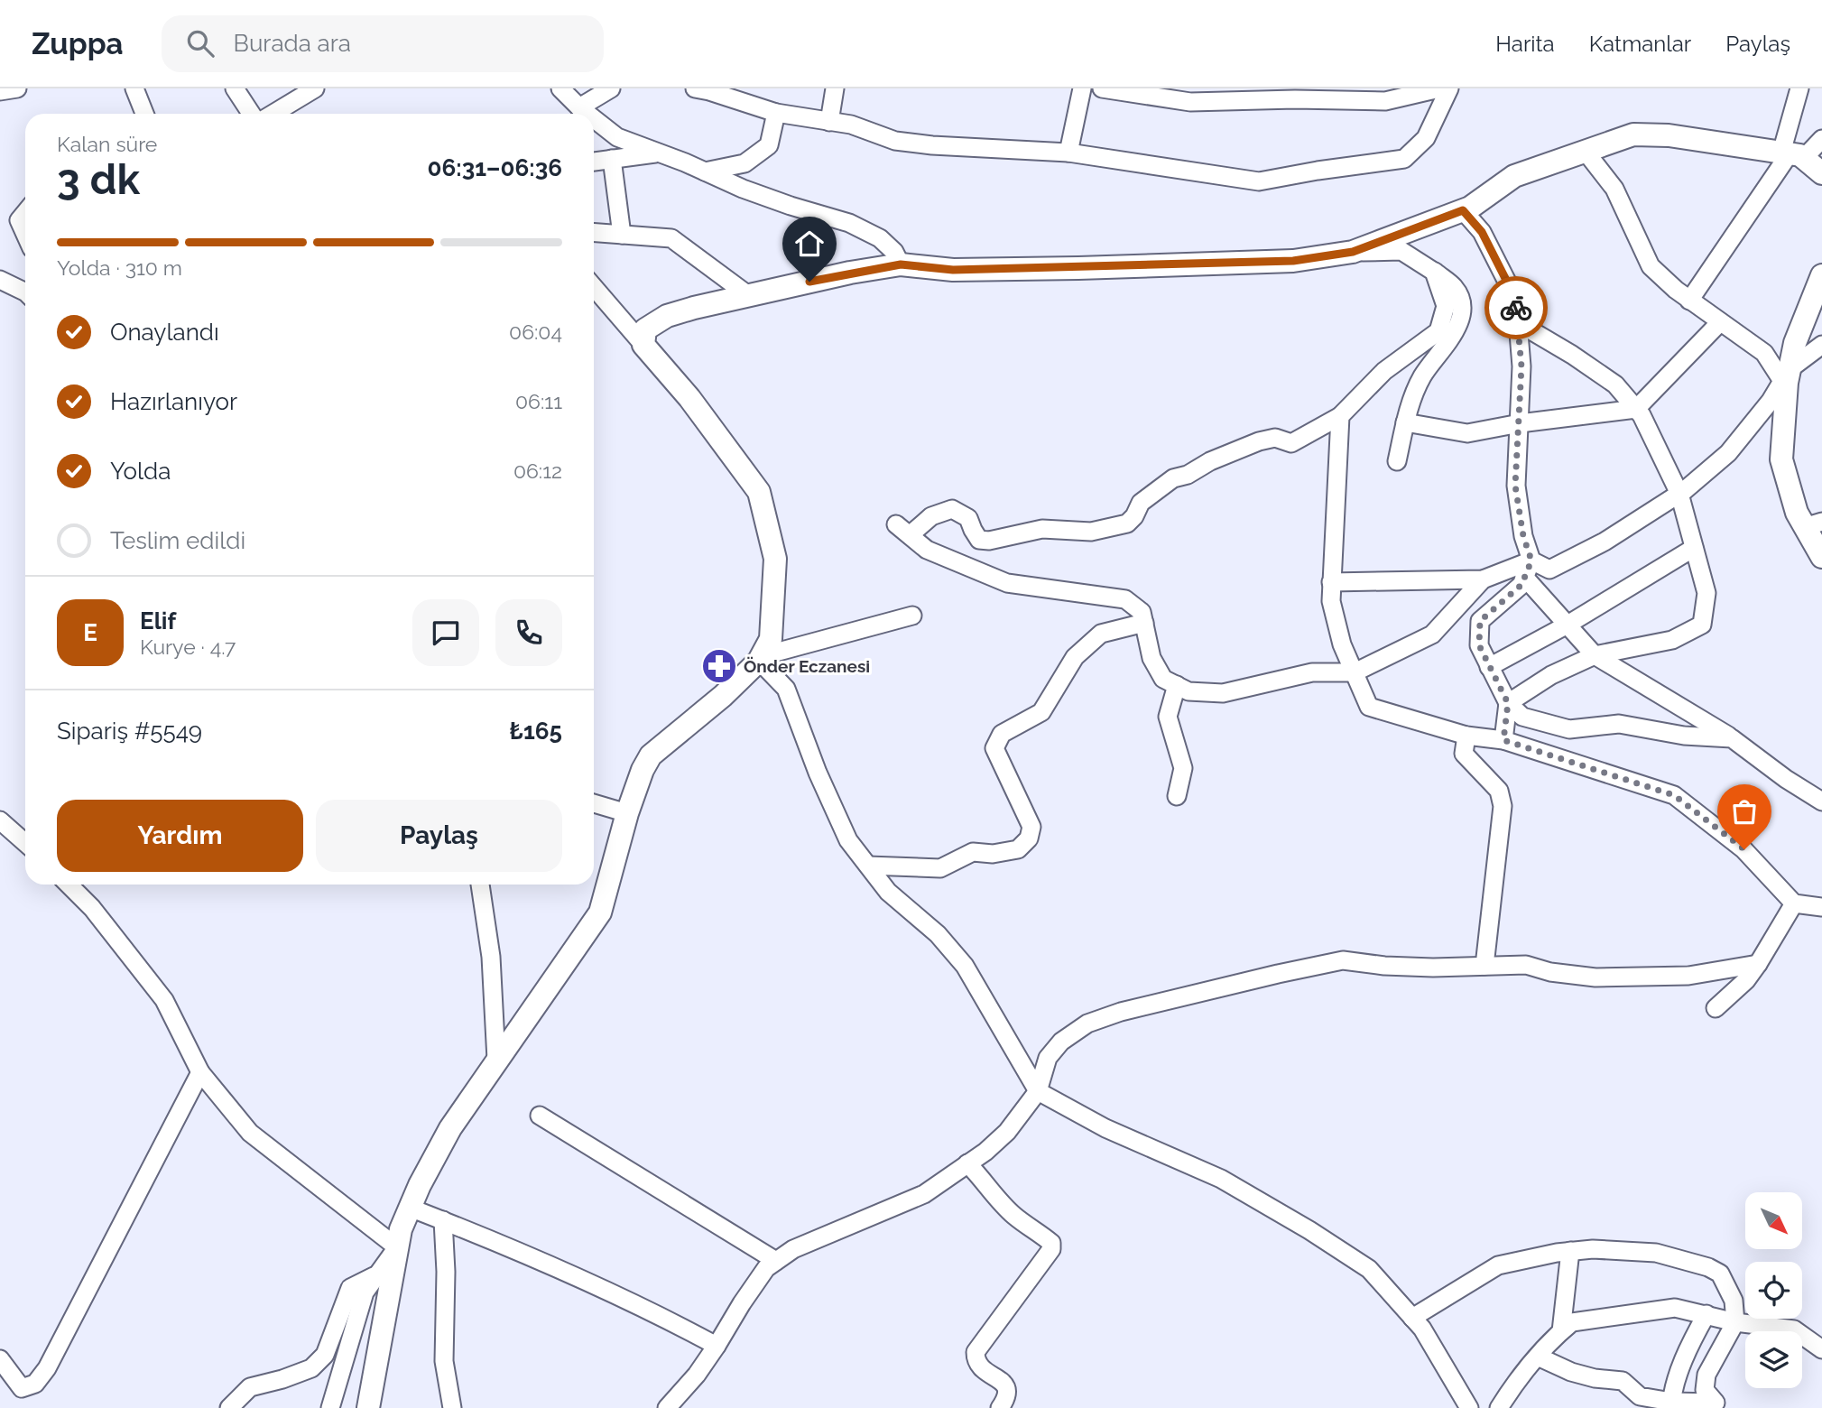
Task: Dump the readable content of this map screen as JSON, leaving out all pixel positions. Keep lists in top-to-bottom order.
{
  "places": {
    "pharmacy": ["Önder Eczanesi"]
  },
  "north": "bottom right",
  "page": {
    "header": "Zuppa",
    "search": "Burada ara",
    "nav": ["Harita", "Katmanlar", "Paylaş"],
    "heading": ["3 dk", "Kalan süre", "06:31–06:36"],
    "panel": [
      "Elif",
      "Kurye · 4.7",
      "Sipariş #5549",
      "₺165"
    ],
    "bar": "Yolda · 310 m",
    "list": [
      ["Onaylandı", "06:04"],
      ["Hazırlanıyor", "06:11"],
      ["Yolda", "06:12"],
      "Teslim edildi"
    ],
    "round": "E",
    "buttons": ["Yardım", "Paylaş"]
  }
}
